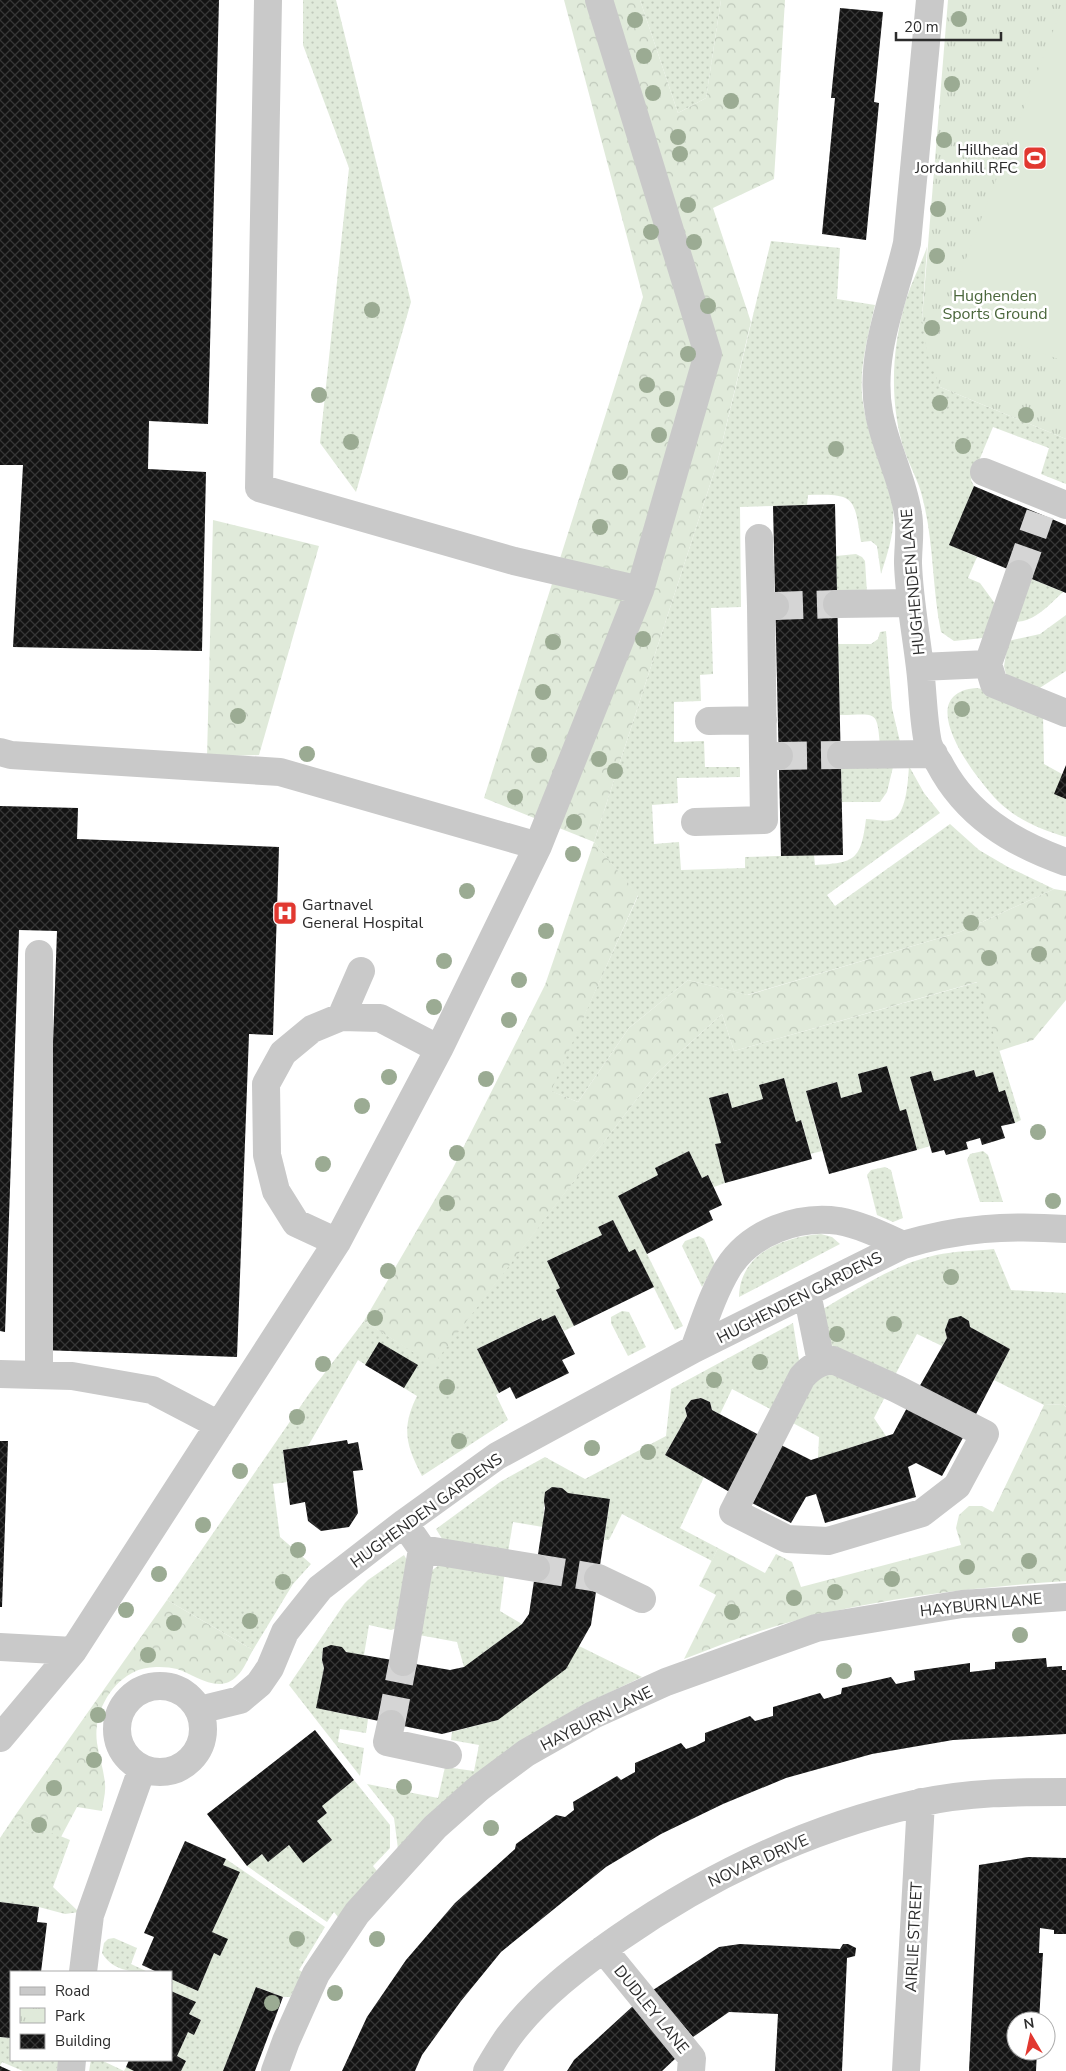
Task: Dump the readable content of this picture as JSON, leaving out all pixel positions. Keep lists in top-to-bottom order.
{
  "streets": {
    "street": [
      "HUGHENDEN LANE",
      "HUGHENDEN GARDENS",
      "HAYBURN LANE",
      "NOVAR DRIVE",
      "AIRLIE STREET",
      "DUDLEY LANE"
    ]
  },
  "crossings": [
    ["NOVAR DRIVE", "AIRLIE STREET"],
    ["NOVAR DRIVE", "DUDLEY LANE"]
  ],
  "parks": ["Hughenden Sports Ground"],
  "places": {
    "sports": ["Hillhead Jordanhill RFC"],
    "hospital": ["Gartnavel General Hospital"]
  },
  "legend": ["Road", "Park", "Building"],
  "scale_bar": "20 m",
  "north": "top"
}
